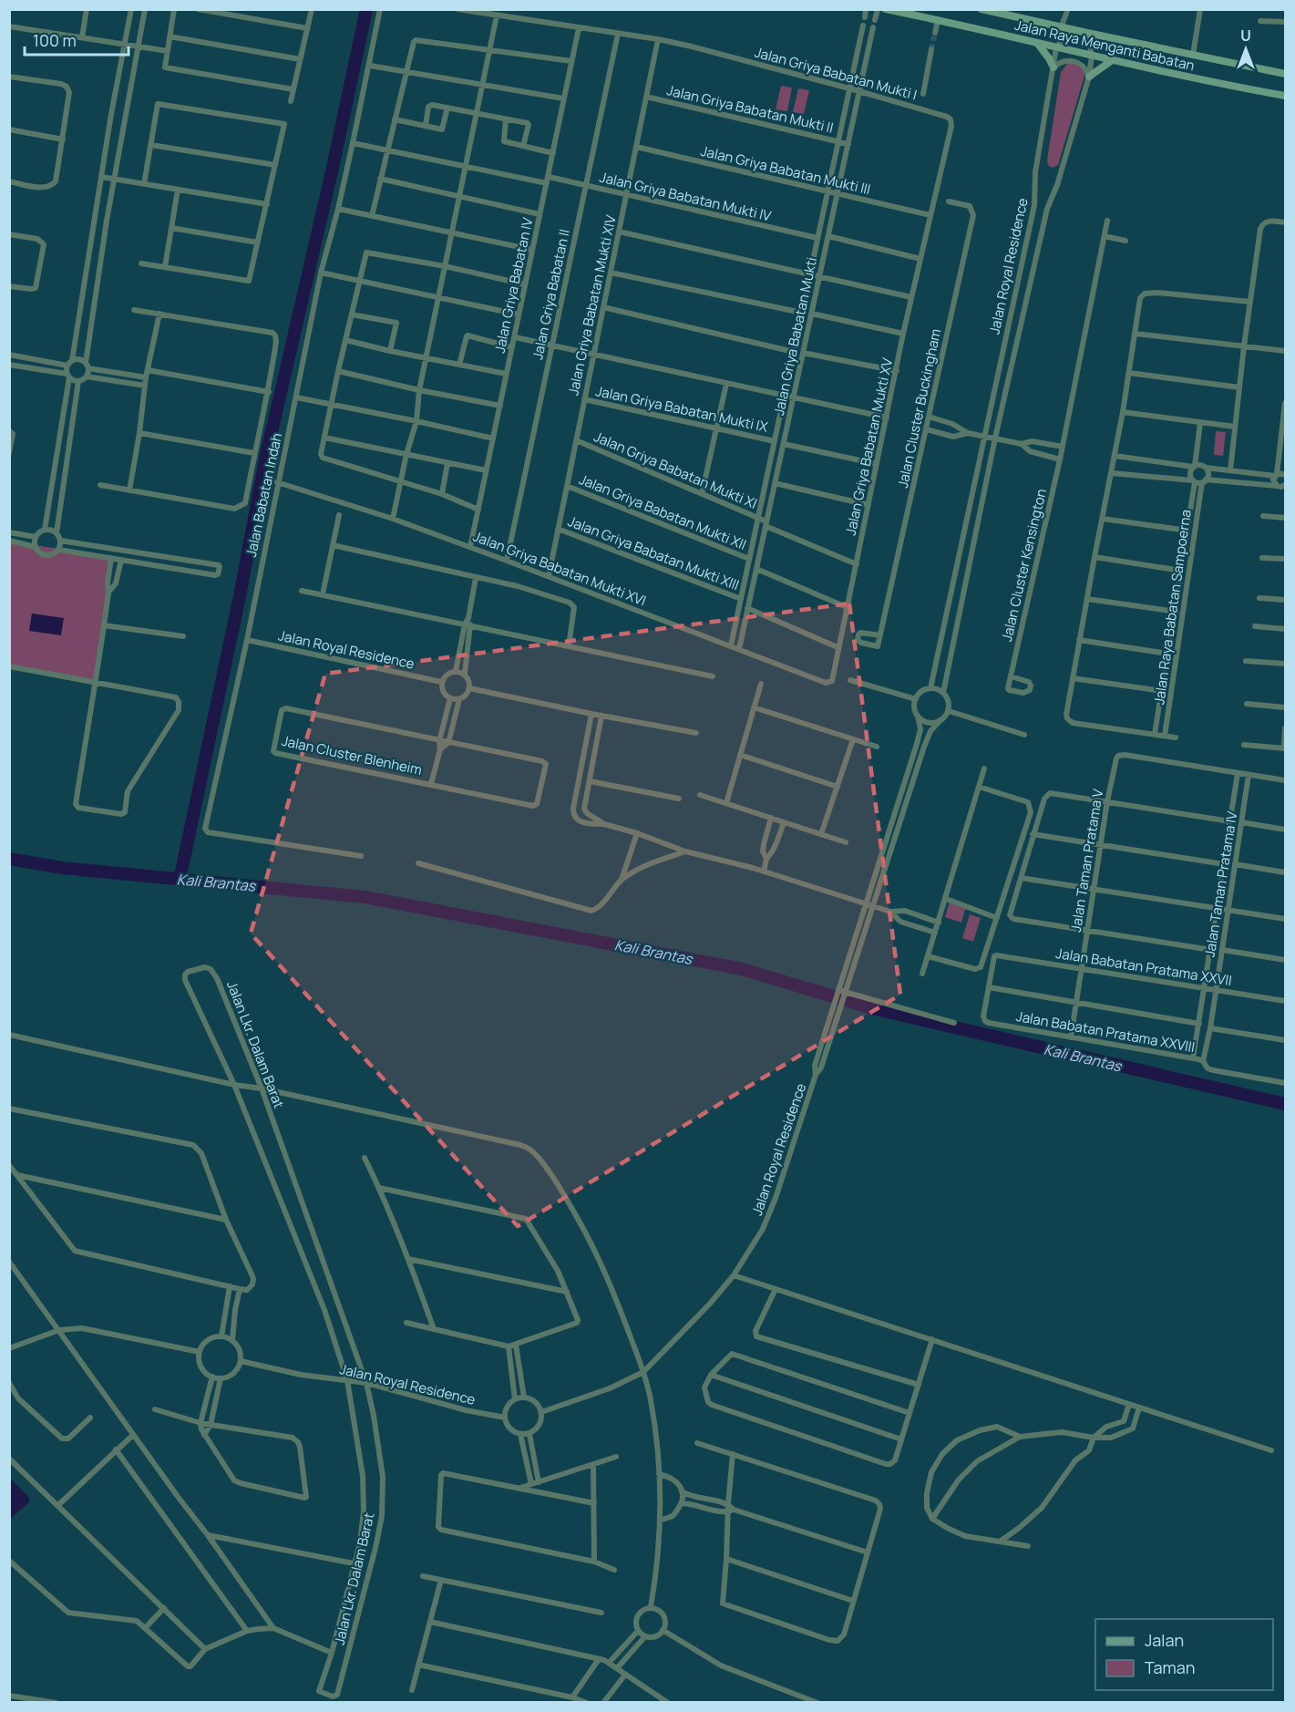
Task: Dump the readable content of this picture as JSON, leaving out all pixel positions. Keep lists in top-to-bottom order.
{
  "streets": {
    "main road": ["Jalan Raya Menganti Babatan"],
    "street": [
      "Jalan Griya Babatan Mukti I",
      "Jalan Griya Babatan Mukti II",
      "Jalan Griya Babatan Mukti III",
      "Jalan Griya Babatan Mukti IV",
      "Jalan Royal Residence",
      "Jalan Griya Babatan IV",
      "Jalan Griya Babatan II",
      "Jalan Griya Babatan Mukti XIV",
      "Jalan Griya Babatan Mukti",
      "Jalan Cluster Buckingham",
      "Jalan Griya Babatan Mukti IX",
      "Jalan Griya Babatan Mukti XV",
      "Jalan Griya Babatan Mukti XI",
      "Jalan Babatan Indah",
      "Jalan Griya Babatan Mukti XII",
      "Jalan Griya Babatan Mukti XIII",
      "Jalan Cluster Kensington",
      "Jalan Griya Babatan Mukti XVI",
      "Jalan Raya Babatan Sampoerna",
      "Jalan Cluster Blenheim",
      "Jalan Taman Pratama V",
      "Jalan Taman Pratama IV",
      "Jalan Babatan Pratama XXVII",
      "Jalan Babatan Pratama XXVIII",
      "Jalan Lkr. Dalam Barat"
    ]
  },
  "crossings": [
    ["Jalan Raya Menganti Babatan", "Jalan Royal Residence"],
    ["Jalan Griya Babatan Mukti I", "Jalan Griya Babatan Mukti III"],
    ["Jalan Griya Babatan Mukti I", "Jalan Griya Babatan II"],
    ["Jalan Griya Babatan Mukti I", "Jalan Griya Babatan Mukti XIV"],
    ["Jalan Griya Babatan Mukti I", "Jalan Griya Babatan Mukti"],
    ["Jalan Griya Babatan Mukti I", "Jalan Griya Babatan Mukti XV"],
    ["Jalan Griya Babatan Mukti II", "Jalan Griya Babatan Mukti XIV"],
    ["Jalan Griya Babatan Mukti II", "Jalan Griya Babatan Mukti"],
    ["Jalan Griya Babatan Mukti III", "Jalan Griya Babatan Mukti XIV"],
    ["Jalan Griya Babatan Mukti III", "Jalan Griya Babatan Mukti"],
    ["Jalan Griya Babatan Mukti III", "Jalan Griya Babatan Mukti XV"],
    ["Jalan Griya Babatan Mukti IV", "Jalan Griya Babatan IV"],
    ["Jalan Griya Babatan Mukti IV", "Jalan Griya Babatan II"],
    ["Jalan Griya Babatan Mukti IV", "Jalan Griya Babatan Mukti XIV"],
    ["Jalan Griya Babatan Mukti IV", "Jalan Griya Babatan Mukti"],
    ["Jalan Griya Babatan Mukti IV", "Jalan Babatan Indah"],
    ["Jalan Royal Residence", "Jalan Babatan Indah"],
    ["Jalan Royal Residence", "Jalan Cluster Blenheim"],
    ["Jalan Royal Residence", "Jalan Lkr. Dalam Barat"],
    ["Jalan Griya Babatan IV", "Jalan Griya Babatan Mukti XVI"],
    ["Jalan Griya Babatan II", "Jalan Griya Babatan Mukti XVI"],
    ["Jalan Griya Babatan Mukti XIV", "Jalan Griya Babatan Mukti IX"],
    ["Jalan Griya Babatan Mukti XIV", "Jalan Griya Babatan Mukti XI"],
    ["Jalan Griya Babatan Mukti XIV", "Jalan Griya Babatan Mukti XII"],
    ["Jalan Griya Babatan Mukti XIV", "Jalan Griya Babatan Mukti XIII"],
    ["Jalan Griya Babatan Mukti XIV", "Jalan Griya Babatan Mukti XVI"],
    ["Jalan Griya Babatan Mukti", "Jalan Griya Babatan Mukti IX"],
    ["Jalan Griya Babatan Mukti", "Jalan Griya Babatan Mukti XI"],
    ["Jalan Griya Babatan Mukti", "Jalan Griya Babatan Mukti XII"],
    ["Jalan Griya Babatan Mukti", "Jalan Griya Babatan Mukti XIII"],
    ["Jalan Griya Babatan Mukti", "Jalan Griya Babatan Mukti XVI"],
    ["Jalan Griya Babatan Mukti IX", "Jalan Griya Babatan Mukti XV"],
    ["Jalan Griya Babatan Mukti XV", "Jalan Griya Babatan Mukti XI"],
    ["Jalan Griya Babatan Mukti XV", "Jalan Griya Babatan Mukti XIII"],
    ["Jalan Griya Babatan Mukti XV", "Jalan Griya Babatan Mukti XVI"],
    ["Jalan Babatan Indah", "Jalan Griya Babatan Mukti XVI"],
    ["Jalan Taman Pratama V", "Jalan Taman Pratama IV"],
    ["Jalan Taman Pratama V", "Jalan Babatan Pratama XXVII"],
    ["Jalan Taman Pratama V", "Jalan Babatan Pratama XXVIII"],
    ["Jalan Taman Pratama IV", "Jalan Babatan Pratama XXVII"],
    ["Jalan Taman Pratama IV", "Jalan Babatan Pratama XXVIII"],
    ["Jalan Babatan Pratama XXVII", "Jalan Babatan Pratama XXVIII"]
  ],
  "water": ["Kali Brantas"],
  "legend": ["Jalan", "Taman"],
  "scale_bar": "100 m",
  "north": "top"
}
